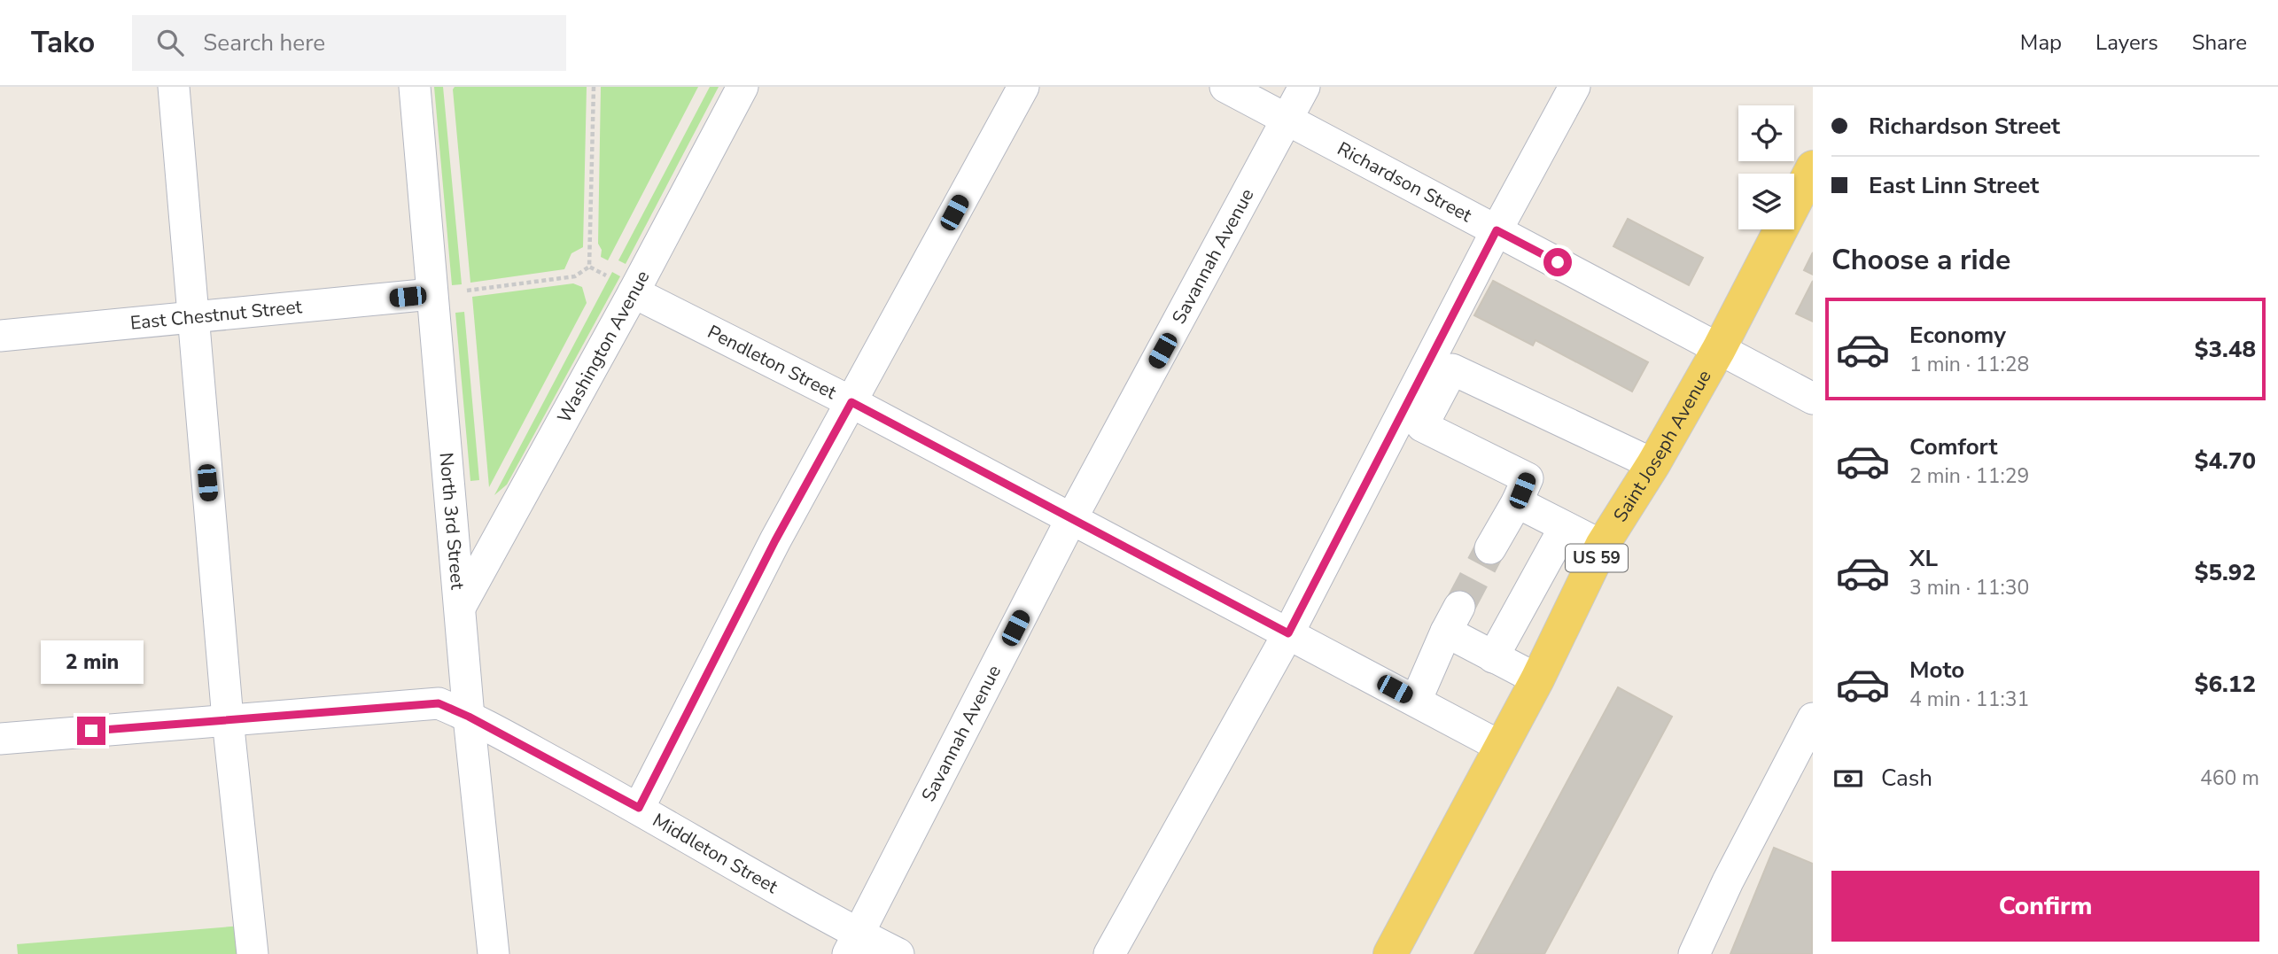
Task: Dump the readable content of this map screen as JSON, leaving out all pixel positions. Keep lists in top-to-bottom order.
{
  "streets": {
    "main road": ["Saint Joseph Avenue", "US 59"],
    "street": [
      "Richardson Street",
      "Savannah Avenue",
      "East Chestnut Street",
      "Washington Avenue",
      "Pendleton Street",
      "North 3rd Street",
      "Middleton Street"
    ]
  },
  "crossings": [
    ["Richardson Street", "Savannah Avenue"],
    ["Richardson Street", "Saint Joseph Avenue"],
    ["Savannah Avenue", "Pendleton Street"],
    ["Savannah Avenue", "Middleton Street"],
    ["East Chestnut Street", "North 3rd Street"],
    ["Washington Avenue", "Pendleton Street"],
    ["Washington Avenue", "North 3rd Street"],
    ["Pendleton Street", "Saint Joseph Avenue"],
    ["North 3rd Street", "Middleton Street"]
  ],
  "page": {
    "header": "Tako",
    "search": "Search here",
    "nav": ["Map", "Layers", "Share"],
    "banner": ["Richardson Street", "East Linn Street"],
    "heading": "Choose a ride",
    "list": [
      {
        "name": "Economy",
        "note": "1 min · 11:28",
        "value": "$3.48"
      },
      {
        "name": "Comfort",
        "note": "2 min · 11:29",
        "value": "$4.70"
      },
      {
        "name": "XL",
        "note": "3 min · 11:30",
        "value": "$5.92"
      },
      {
        "name": "Moto",
        "note": "4 min · 11:31",
        "value": "$6.12"
      }
    ],
    "bubble": "2 min",
    "pay": ["Cash", "460 m"],
    "buttons": "Confirm"
  }
}
